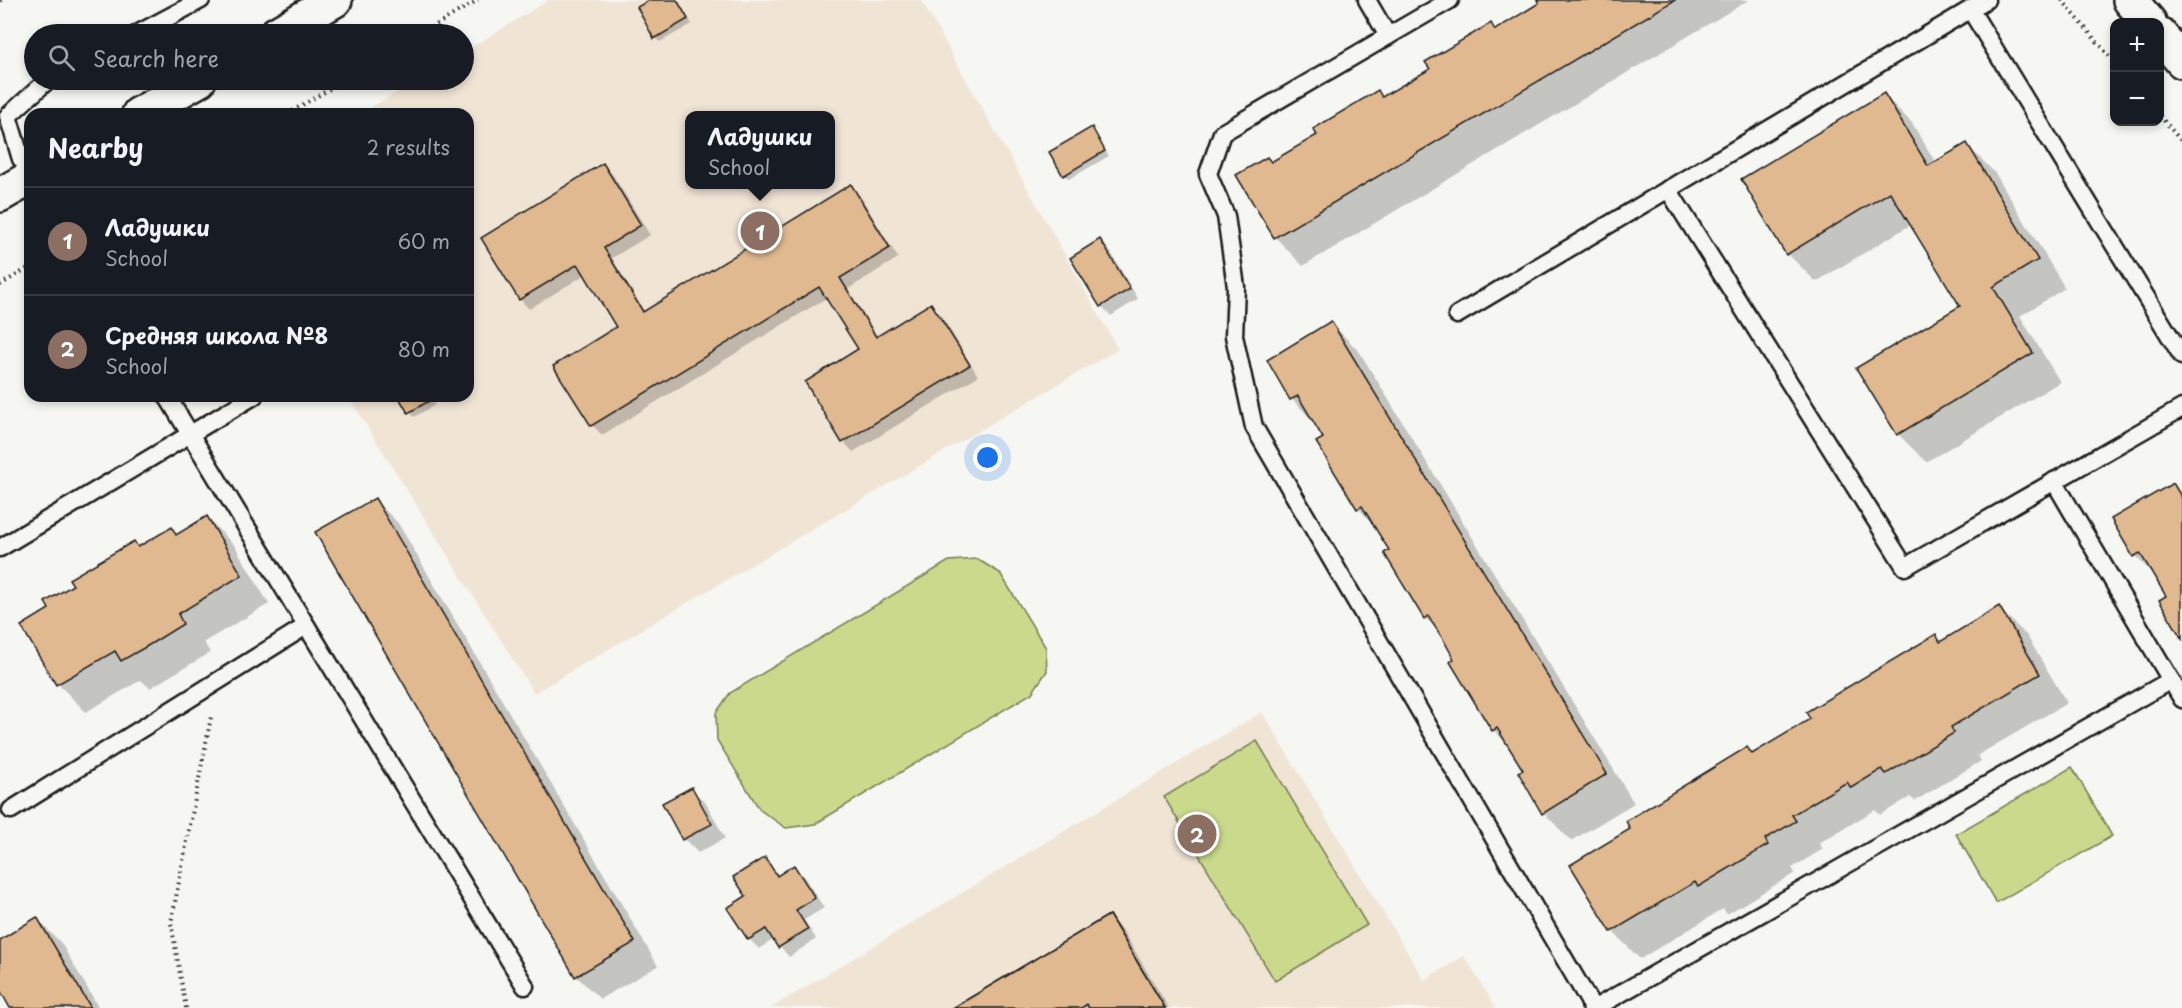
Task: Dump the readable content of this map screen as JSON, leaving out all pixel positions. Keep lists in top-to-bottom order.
{
  "page": {
    "map_buttons": ["+", "−"],
    "search": "Search here",
    "heading": ["Nearby", "2 results"],
    "popup": ["Ладушки", "School"],
    "list": [
      {
        "mark": "1",
        "name": "Ладушки",
        "note": "School",
        "value": "60 m"
      },
      {
        "mark": "2",
        "name": "Средняя школа №8",
        "note": "School",
        "value": "80 m"
      }
    ],
    "pins": ["1", "2"]
  }
}
